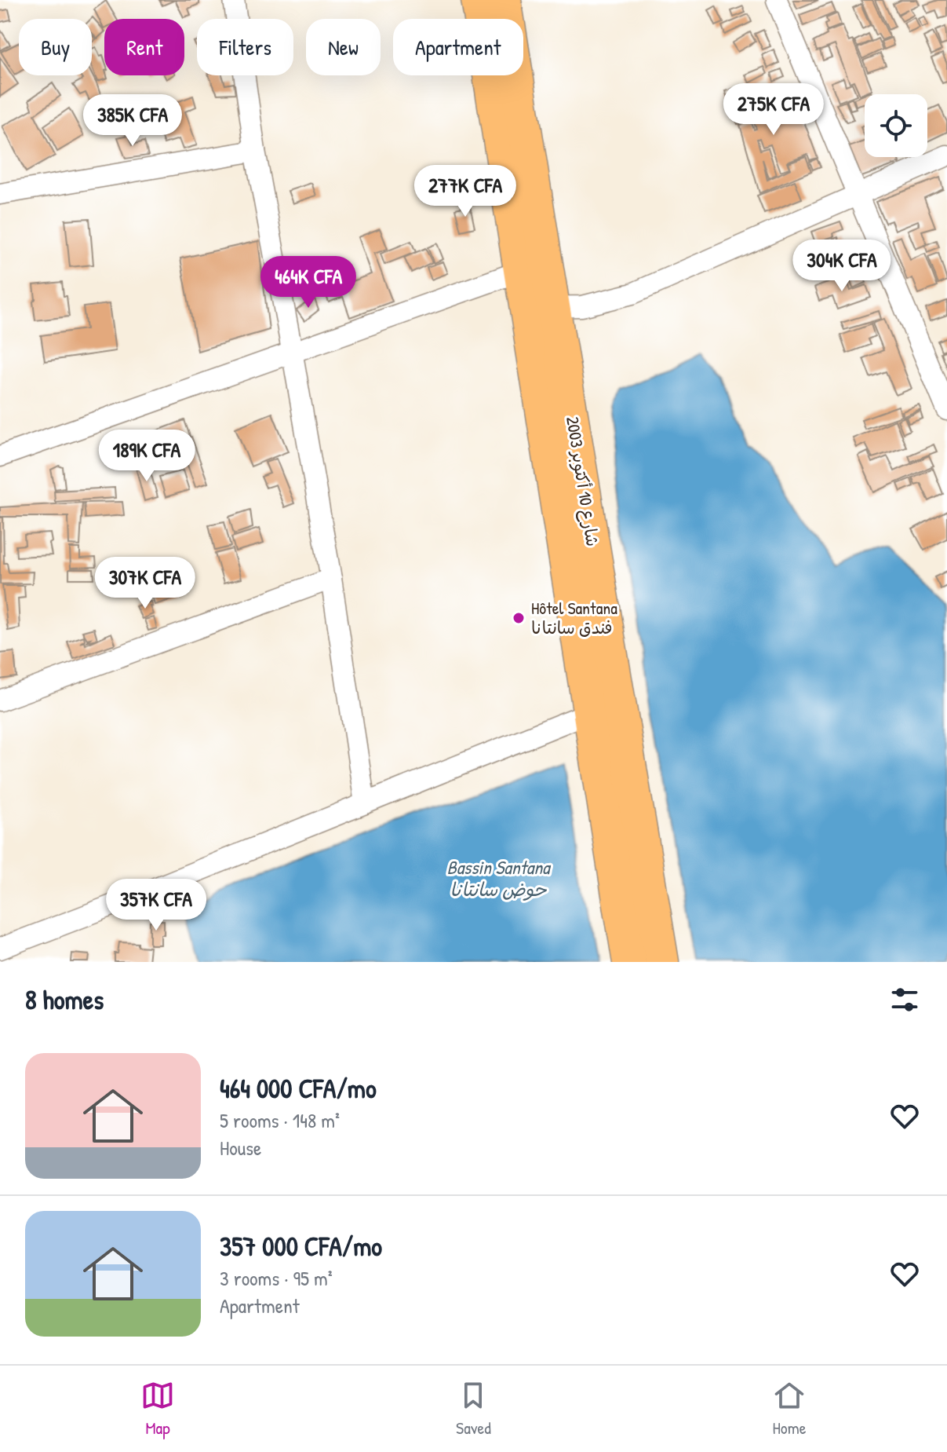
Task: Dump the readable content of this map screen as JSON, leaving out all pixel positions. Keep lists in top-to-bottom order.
{
  "streets": {
    "highway": ["شارع 10 أكتوبر 2003"]
  },
  "water": ["Bassin Santana حوض سانتانا"],
  "places": ["Hôtel Santana فندق سانتانا"],
  "page": {
    "chip": [
      "Buy",
      "Rent",
      "Filters",
      "New",
      "Apartment"
    ],
    "price": [
      "275K CFA",
      "385K CFA",
      "277K CFA",
      "304K CFA",
      "464K CFA",
      "189K CFA",
      "307K CFA",
      "357K CFA"
    ],
    "heading": "8 homes",
    "list": [
      {
        "name": "464 000 CFA/mo",
        "note": "5 rooms · 148 m² · House"
      },
      {
        "name": "357 000 CFA/mo",
        "note": "3 rooms · 95 m² · Apartment"
      }
    ],
    "tabs": ["Map", "Saved", "Home"]
  }
}
